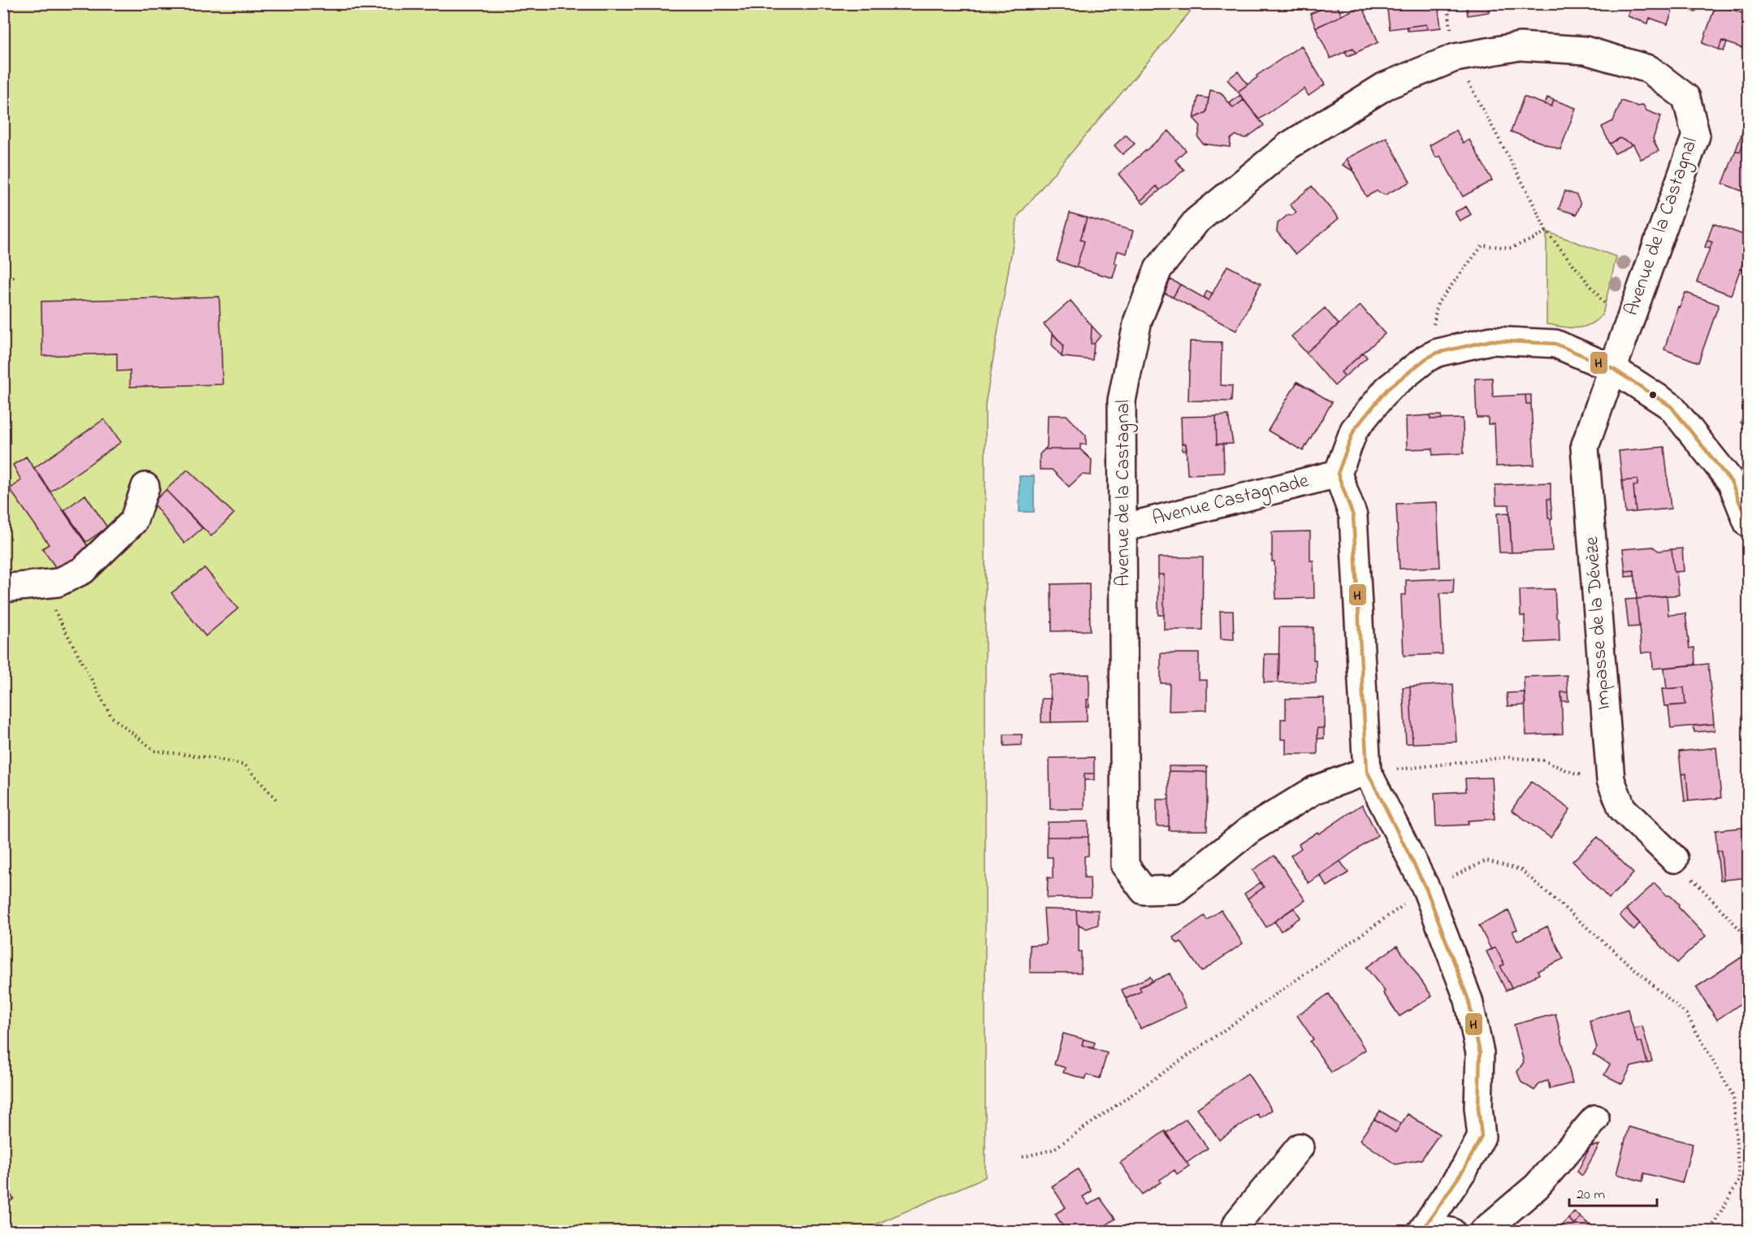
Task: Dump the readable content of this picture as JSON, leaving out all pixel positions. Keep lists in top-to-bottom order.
{
  "streets": {
    "street": ["Avenue de la Castagnal", "Avenue Castagnade", "Impasse de la Dévèze"]
  },
  "crossings": [
    ["Avenue de la Castagnal", "Avenue Castagnade"],
    ["Avenue de la Castagnal", "Impasse de la Dévèze"]
  ],
  "lines": ["transit line H"],
  "scale_bar": "20 m"
}
